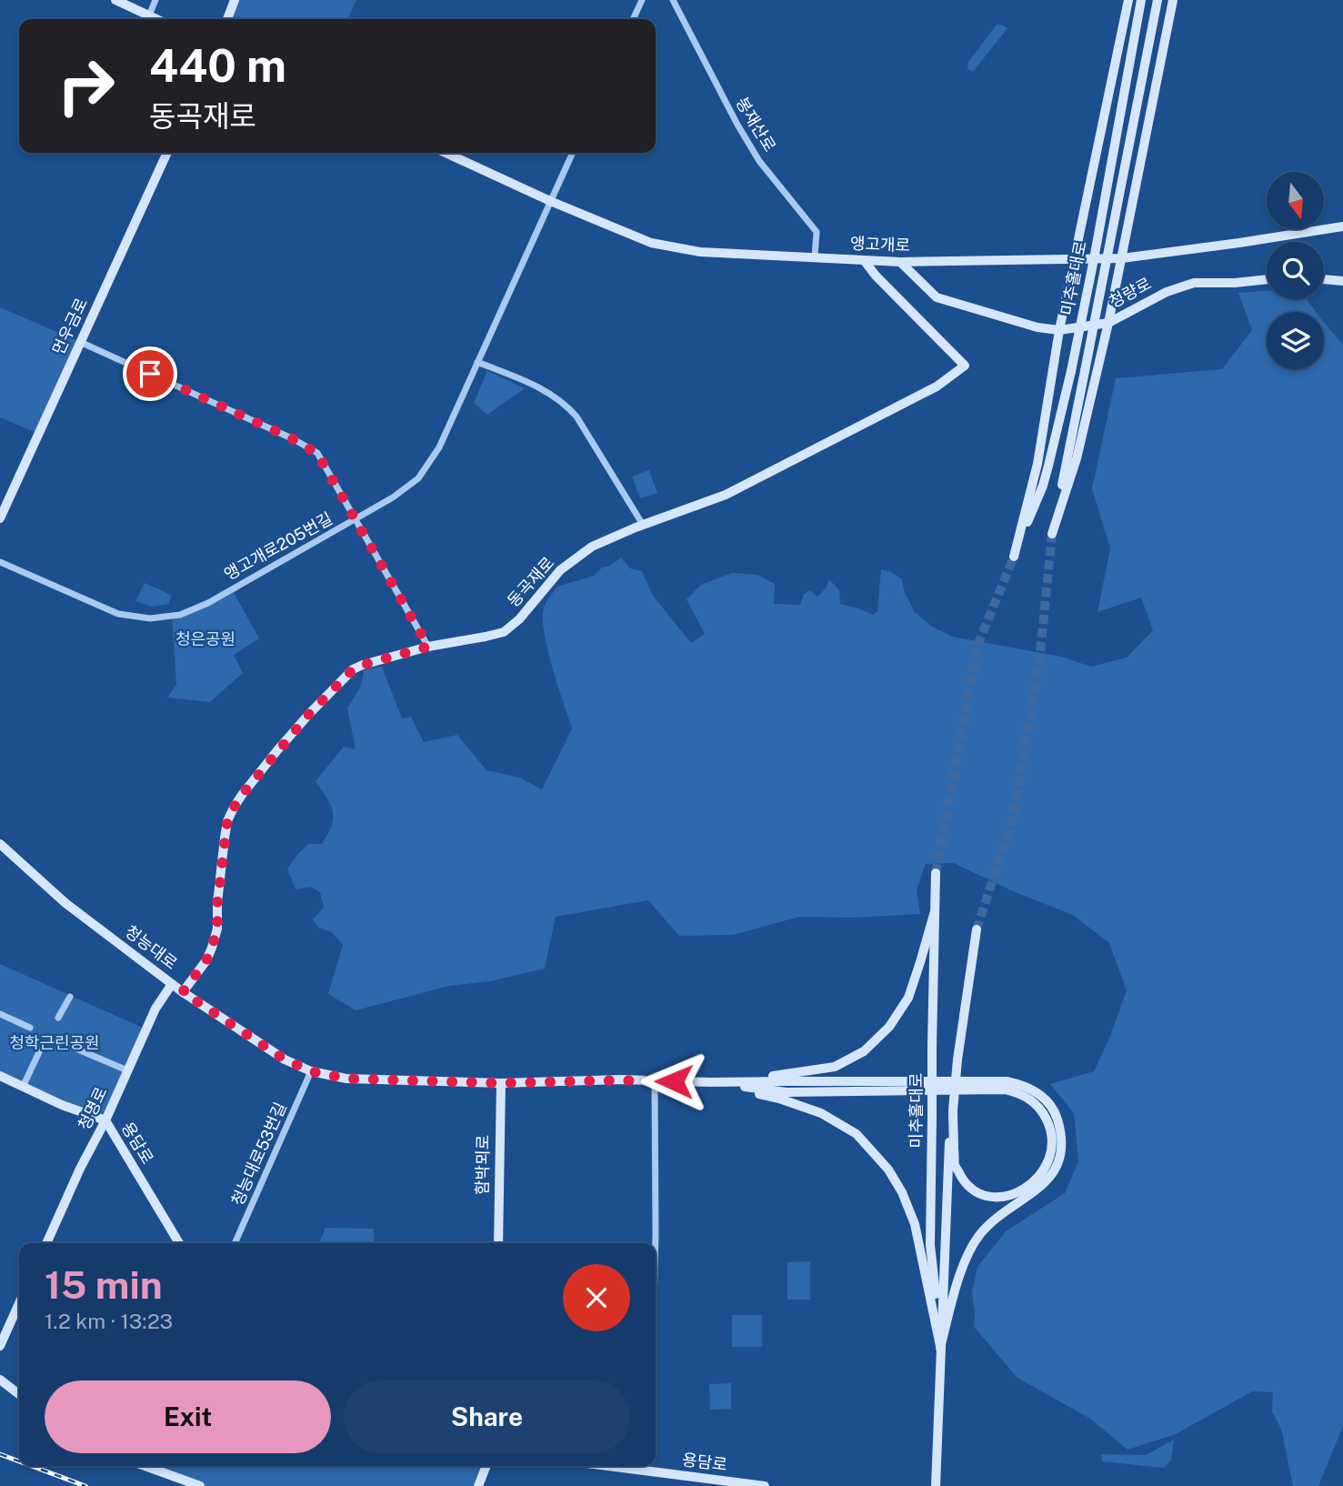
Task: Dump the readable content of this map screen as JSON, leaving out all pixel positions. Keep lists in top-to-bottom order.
{
  "streets": {
    "main road": [
      "앵고개로",
      "미추홀대로",
      "청량로",
      "먼우금로",
      "동곡재로",
      "청능대로",
      "청명로",
      "용담로",
      "함박뫼로"
    ],
    "street": ["봉재산로", "앵고개로205번길", "청능대로53번길"]
  },
  "crossings": [
    ["봉재산로", "앵고개로"],
    ["앵고개로", "청량로"],
    ["앵고개로", "앵고개로205번길"],
    ["앵고개로", "동곡재로"],
    ["미추홀대로", "청량로"],
    ["동곡재로", "청능대로"],
    ["청능대로", "청명로"],
    ["청능대로", "청능대로53번길"],
    ["청능대로", "함박뫼로"],
    ["청명로", "용담로"]
  ],
  "parks": ["청은공원", "청학근린공원"],
  "north": "bottom",
  "page": {
    "turn": ["440 m", "동곡재로"],
    "heading": ["15 min", "1.2 km · 13:23"],
    "buttons": ["Exit", "Share"]
  }
}
